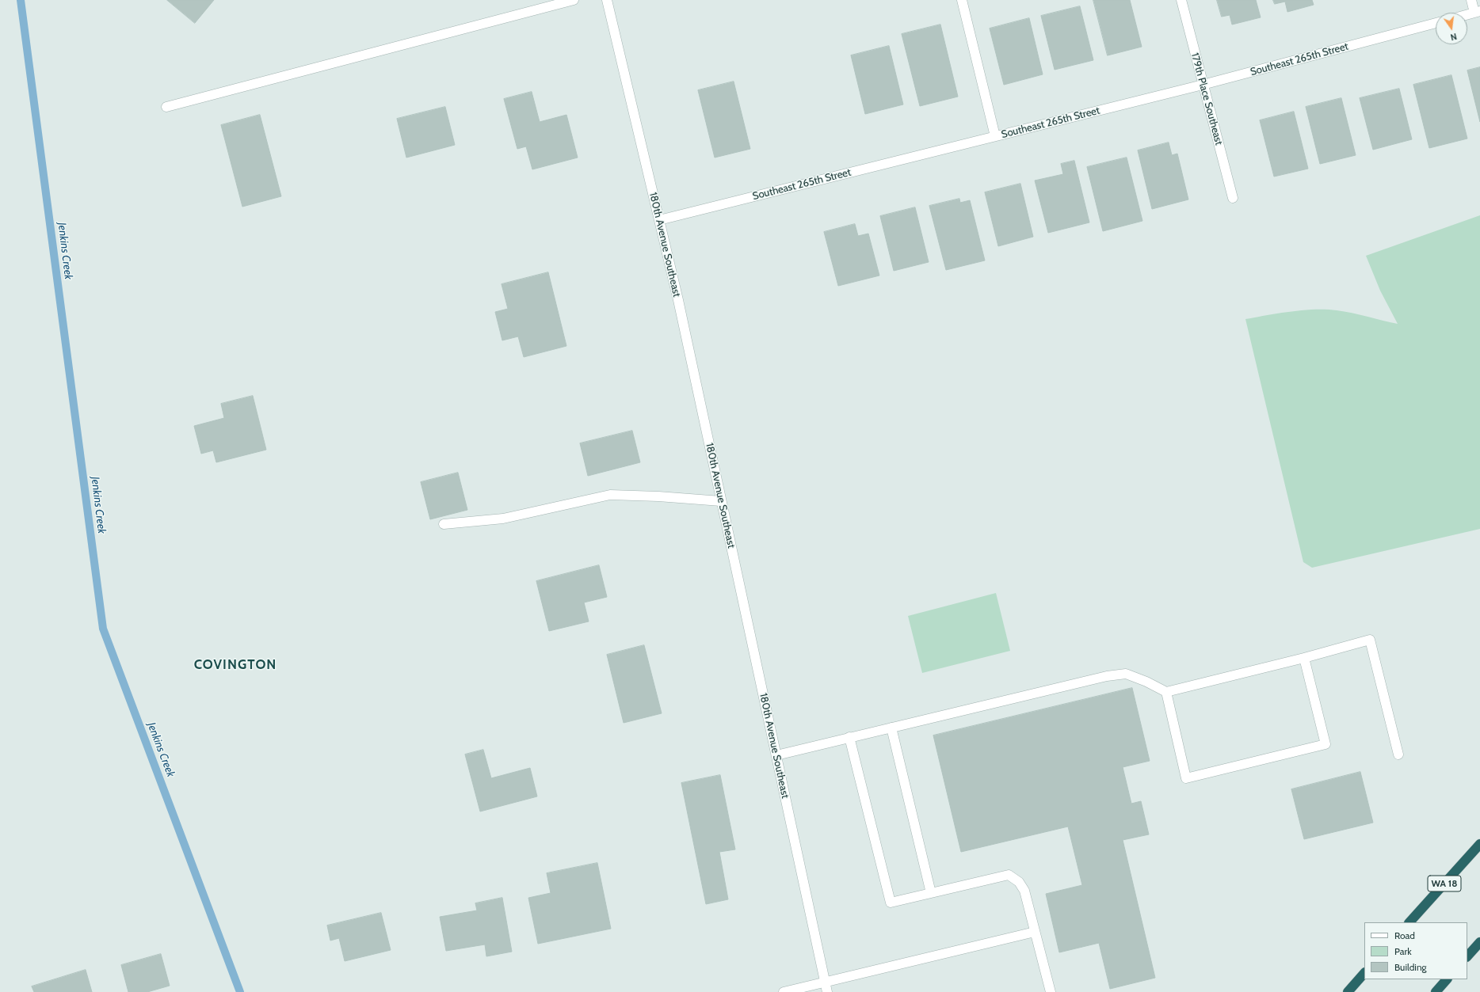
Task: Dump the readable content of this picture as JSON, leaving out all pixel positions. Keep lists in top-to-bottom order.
{
  "streets": {
    "highway": ["WA 18"],
    "street": ["Southeast 265th Street", "179th Place Southeast", "180th Avenue Southeast"]
  },
  "crossings": [
    ["Southeast 265th Street", "179th Place Southeast"],
    ["Southeast 265th Street", "180th Avenue Southeast"]
  ],
  "districts": ["COVINGTON"],
  "water": ["Jenkins Creek"],
  "legend": ["Road", "Park", "Building"],
  "north": "bottom"
}
